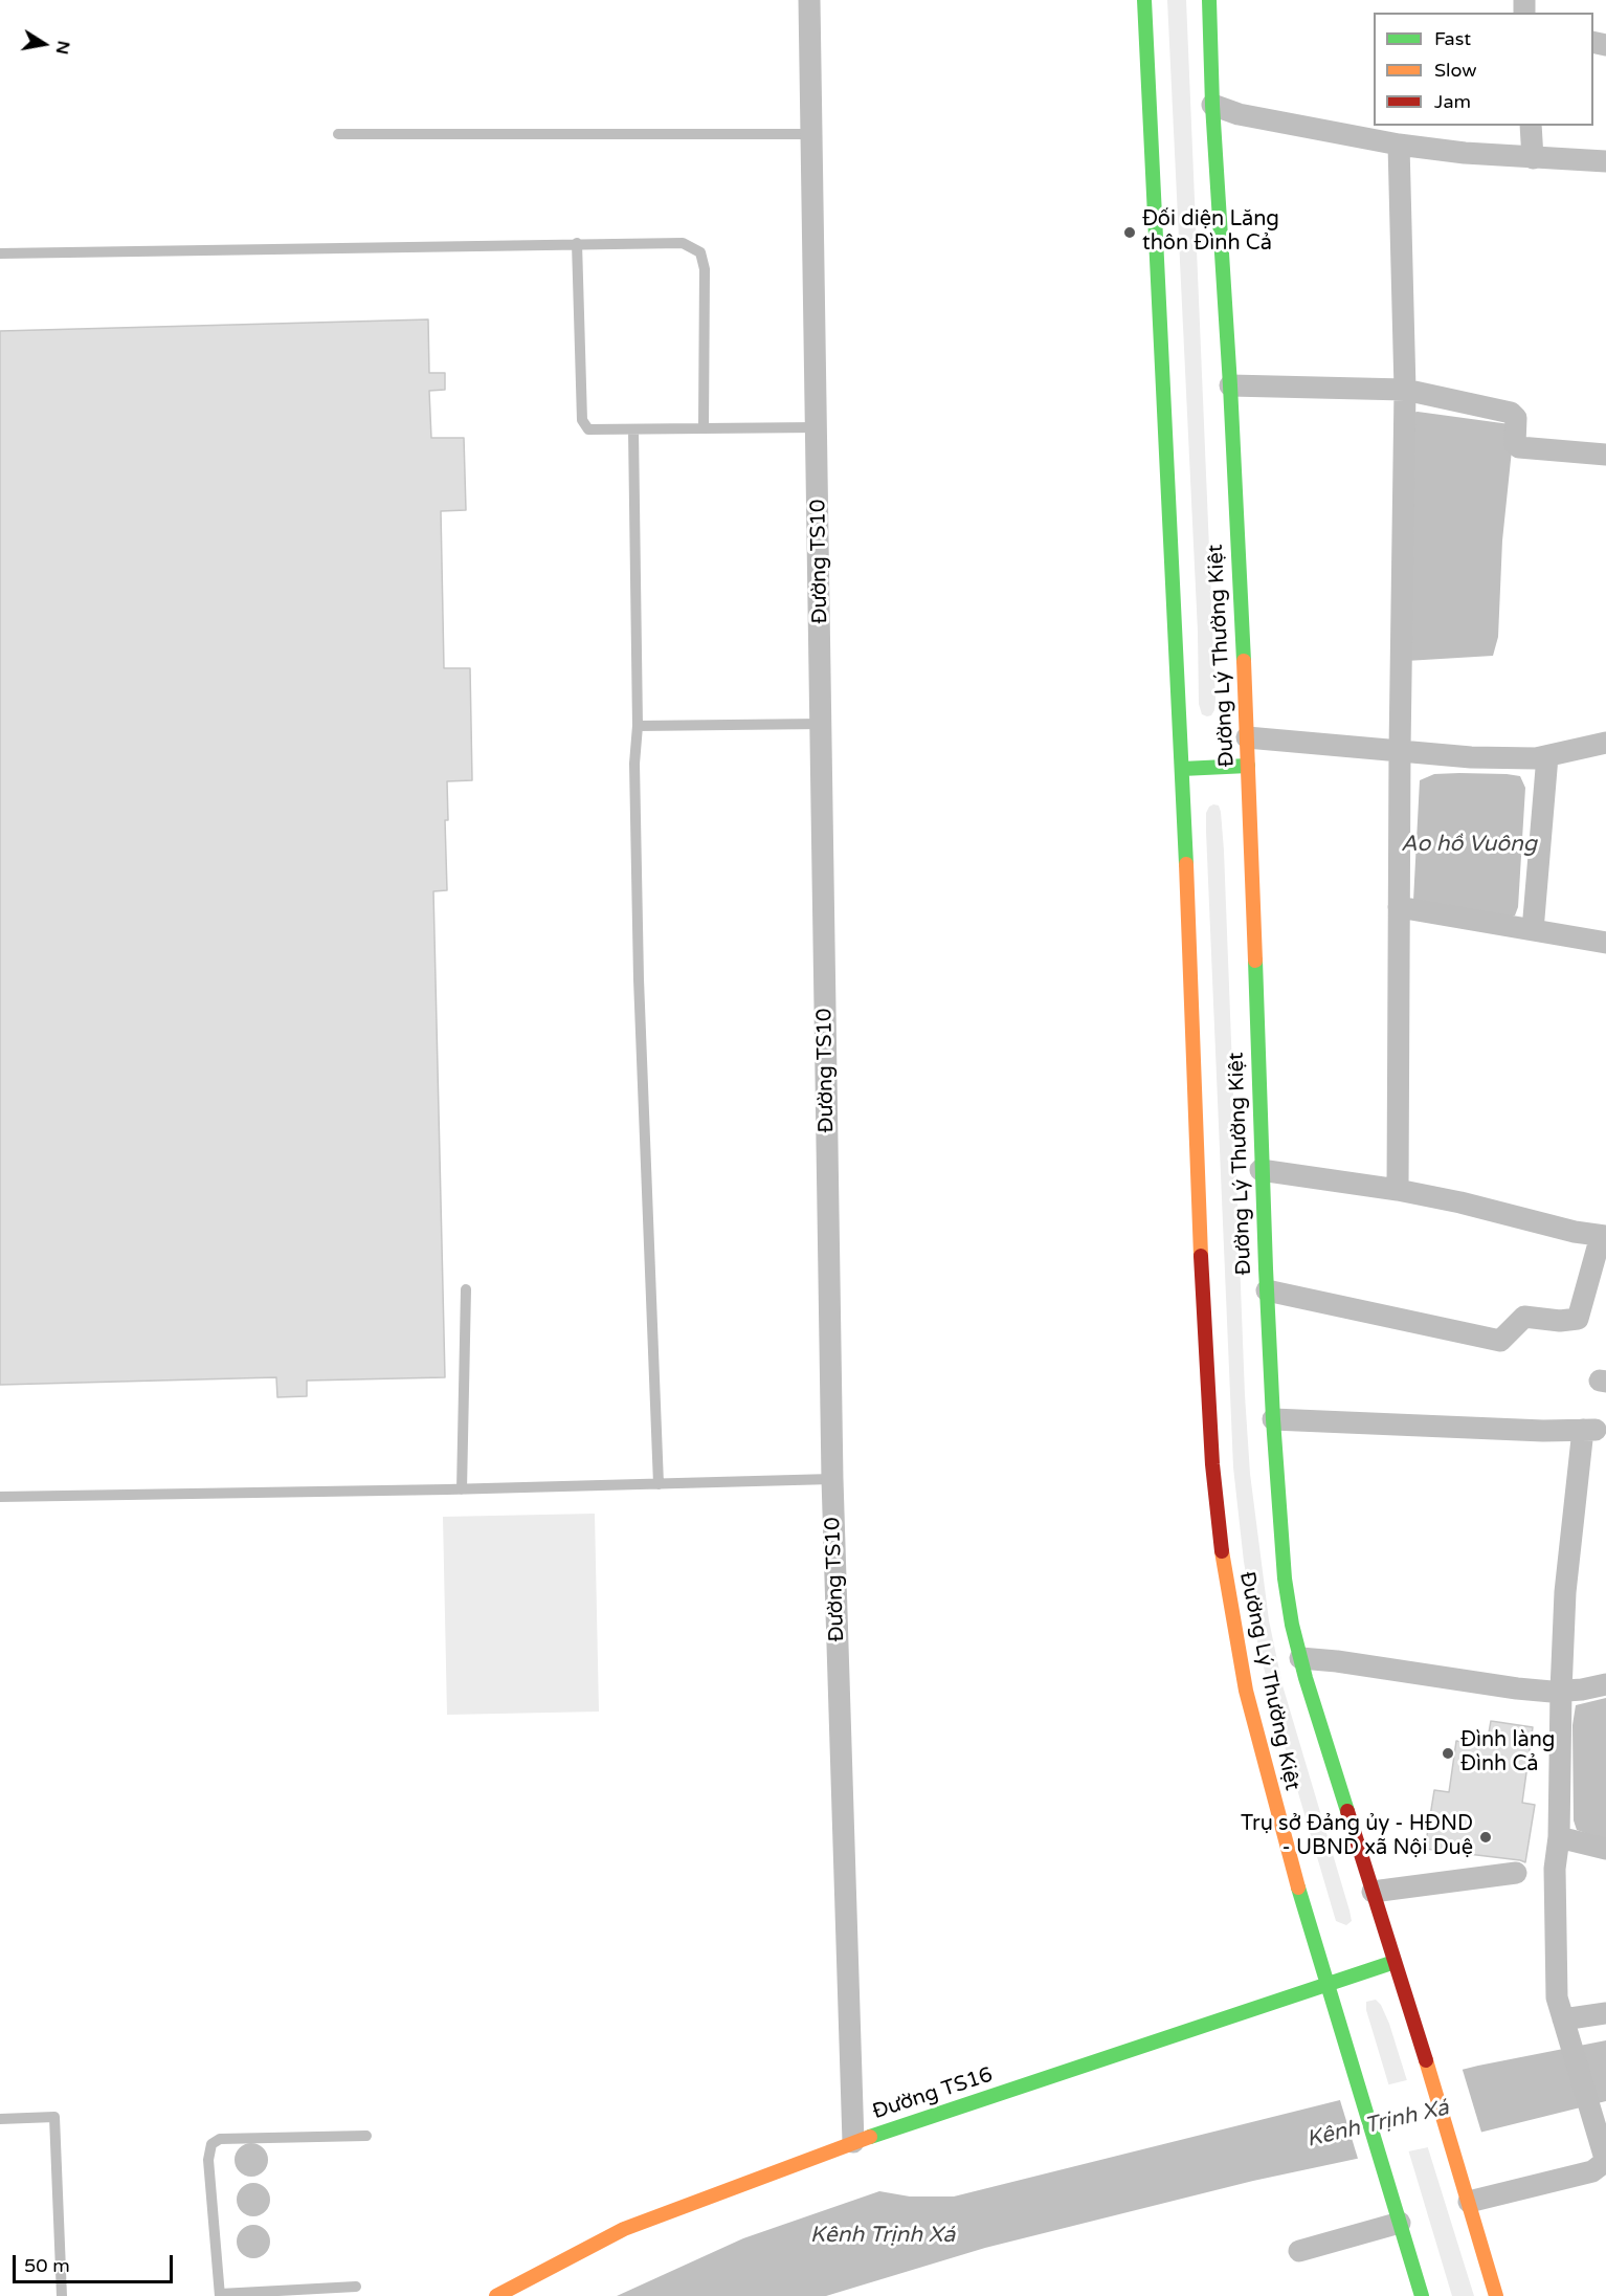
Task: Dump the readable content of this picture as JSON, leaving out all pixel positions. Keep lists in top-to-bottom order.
{
  "streets": {
    "main road": ["Đường Lý Thường Kiệt", "Đường TS16"],
    "street": ["Đường TS10"]
  },
  "crossings": [
    ["Đường TS10", "Đường TS16"],
    ["Đường Lý Thường Kiệt", "Đường TS16"]
  ],
  "water": ["Ao hồ Vuông", "Kênh Trịnh Xá"],
  "places": ["Đối diện Lăng thôn Đình Cả", "Đình làng Đình Cả", "Trụ sở Đảng ủy - HĐND - UBND xã Nội Duệ"],
  "legend": ["Fast", "Slow", "Jam"],
  "scale_bar": "50 m",
  "north": "right"
}
